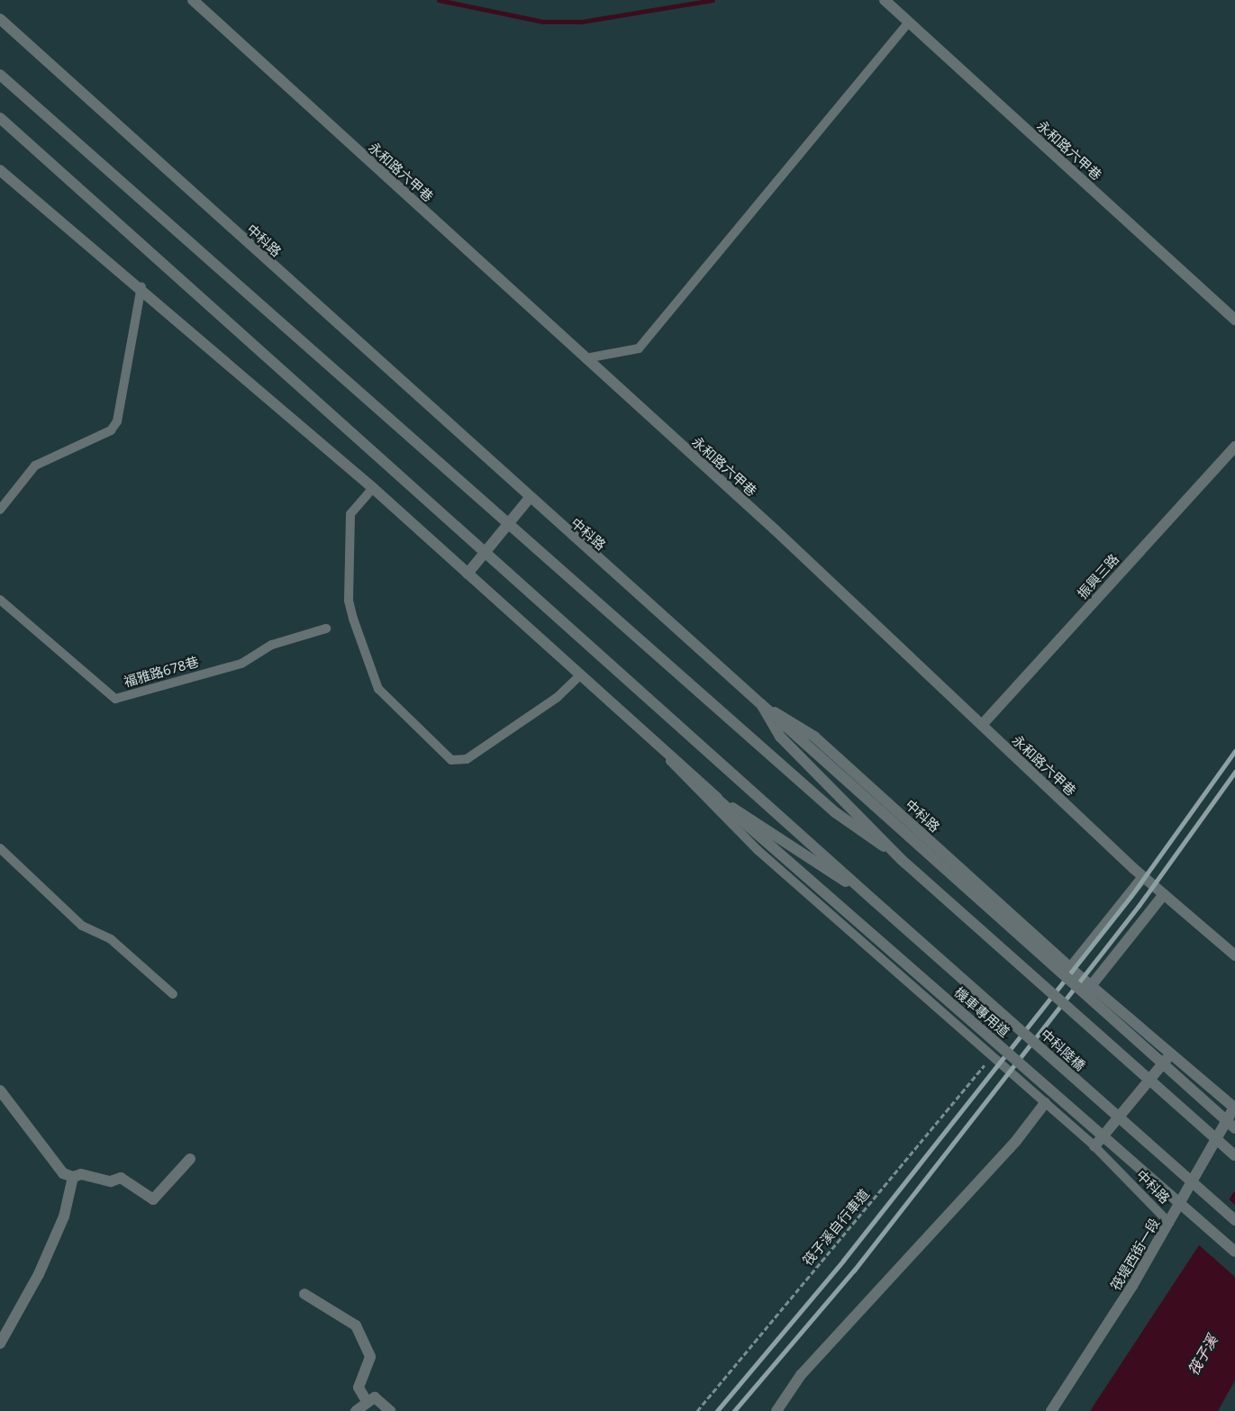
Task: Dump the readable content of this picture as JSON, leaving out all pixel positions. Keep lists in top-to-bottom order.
{
  "streets": {
    "street": [
      "永和路六甲巷",
      "中科路",
      "振興三路",
      "機車專用道",
      "中科陸橋",
      "筏堤西街一段"
    ],
    "lane": ["福雅路678巷"],
    "path": ["筏子溪自行車道"]
  },
  "crossings": [
    ["永和路六甲巷", "振興三路"],
    ["中科路", "筏子溪自行車道"],
    ["中科路", "筏堤西街一段"]
  ],
  "water": ["筏子溪"]
}
